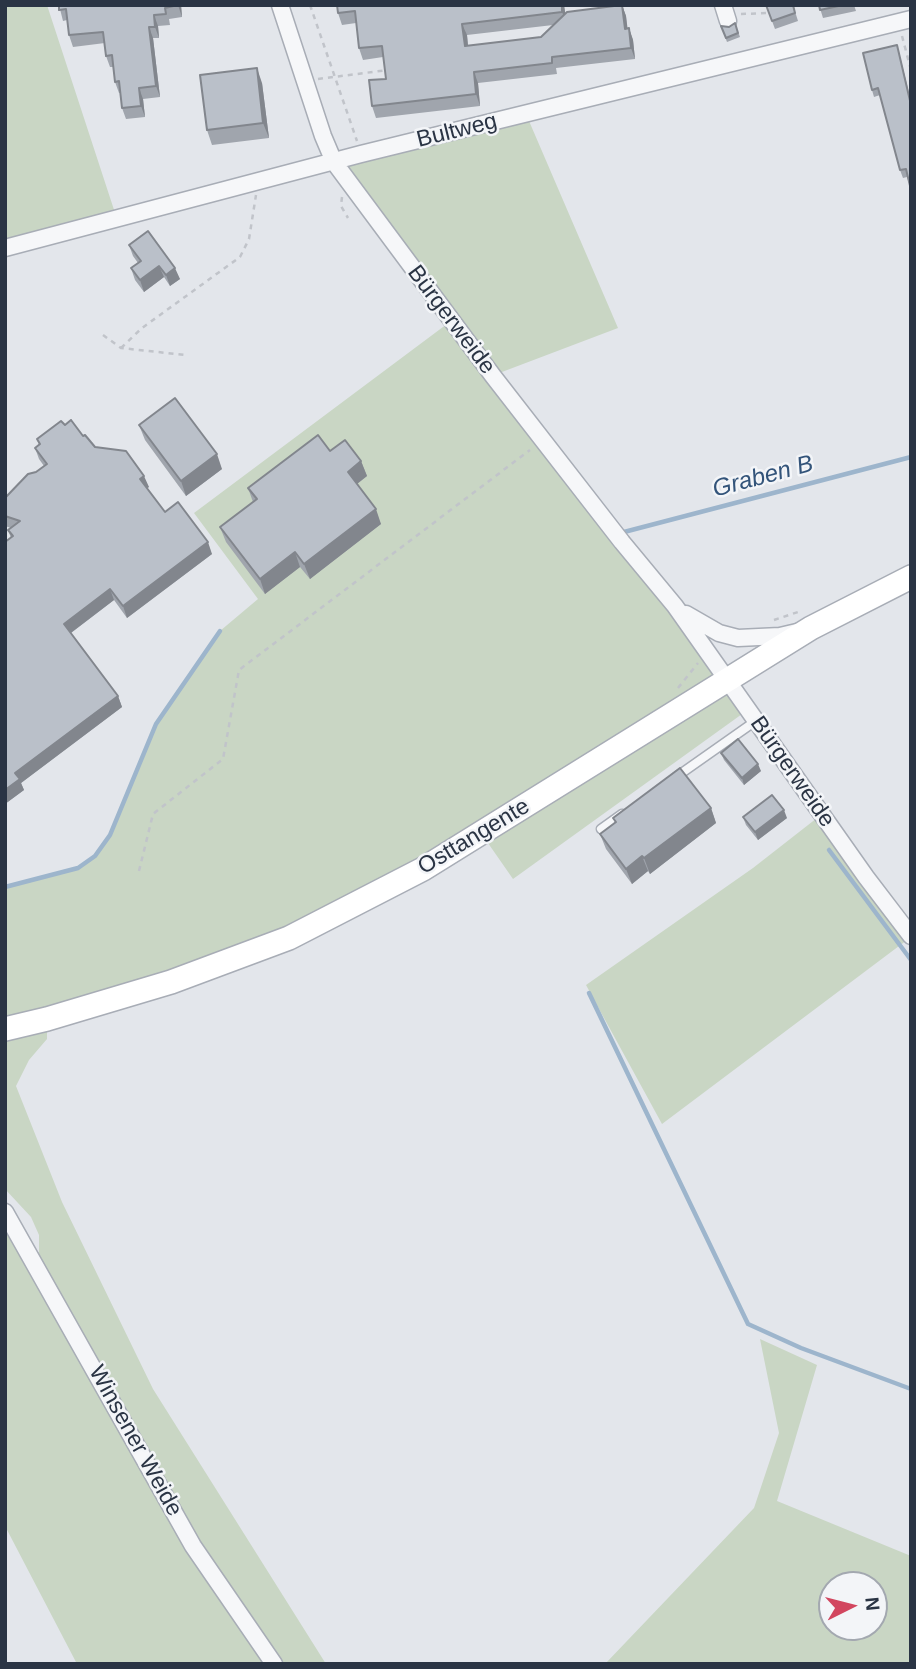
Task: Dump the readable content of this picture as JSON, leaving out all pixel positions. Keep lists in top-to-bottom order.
{
  "streets": {
    "main road": ["Osttangente"],
    "street": ["Bultweg", "Bürgerweide", "Winsener Weide"]
  },
  "crossings": [
    ["Bultweg", "Bürgerweide"],
    ["Bürgerweide", "Osttangente"]
  ],
  "water": ["Graben B"],
  "north": "right"
}
